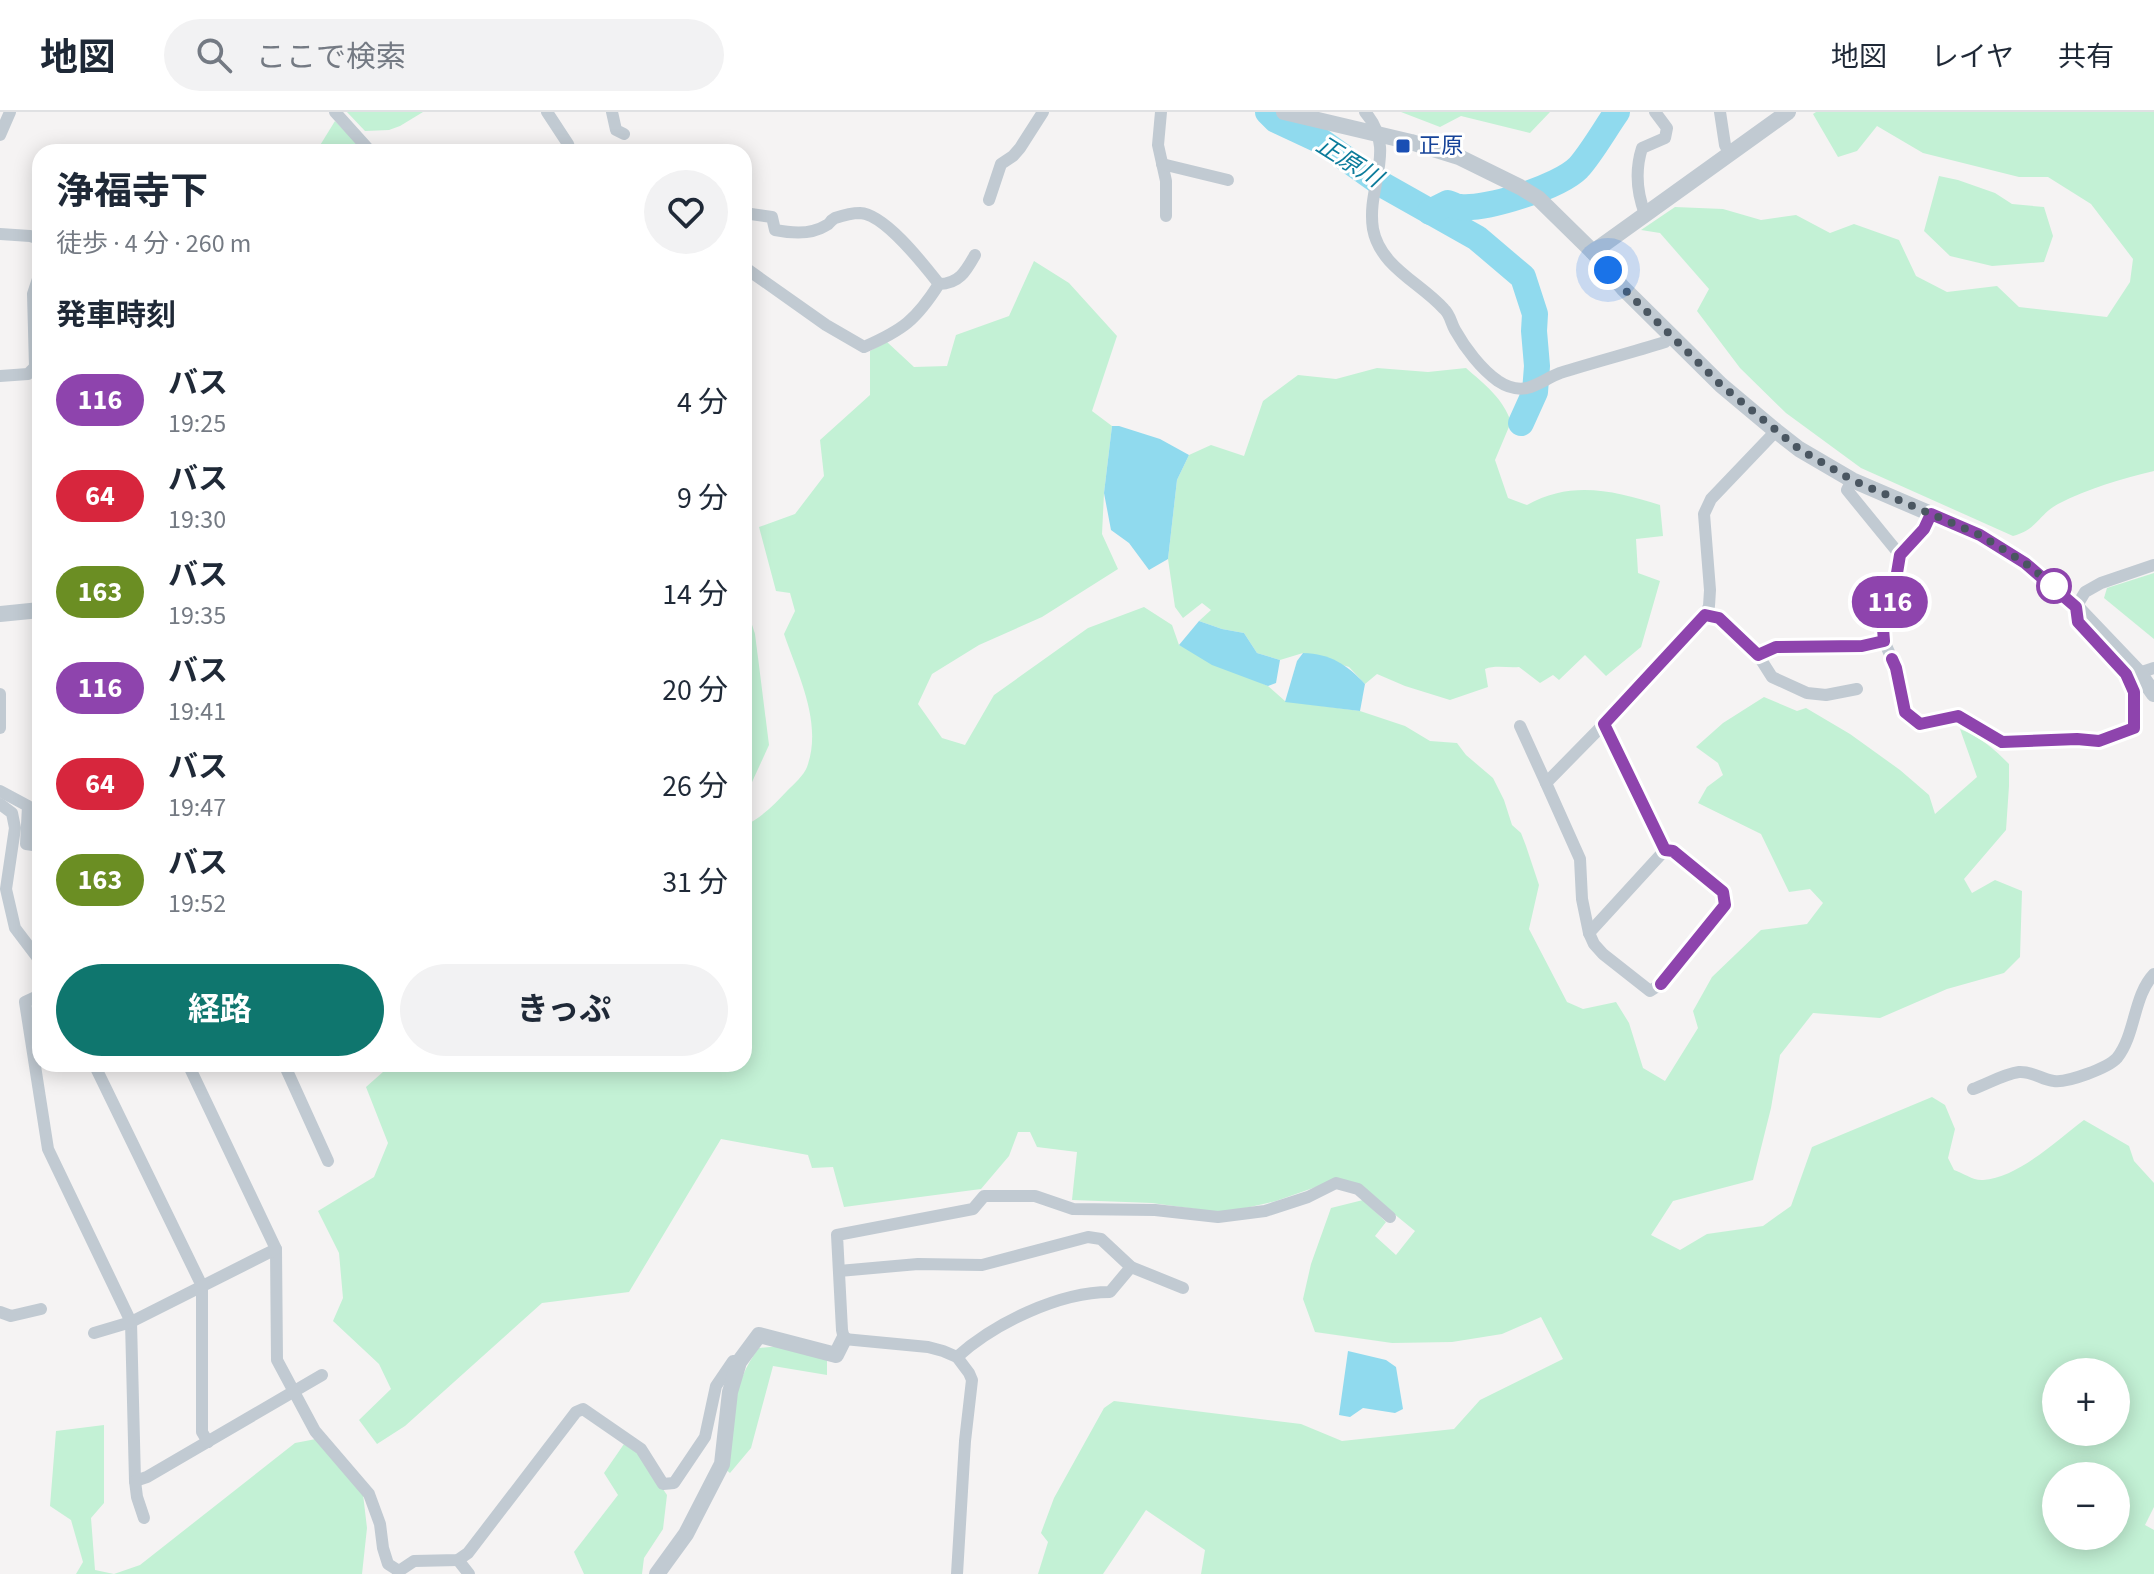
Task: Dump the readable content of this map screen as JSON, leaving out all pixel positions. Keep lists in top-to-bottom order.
{
  "water": ["正原川"],
  "places": {
    "transit": ["正原"]
  },
  "lines": ["bus line 116"],
  "page": {
    "header": "地図",
    "search": "ここで検索",
    "nav": ["地図", "レイヤ", "共有"],
    "on_map": "116",
    "heading": [
      ["浄福寺下", "徒歩 · 4 分 · 260 m"],
      "発車時刻"
    ],
    "list": [
      {
        "mark": "116",
        "name": "バス",
        "note": "19:25",
        "value": "4 分"
      },
      {
        "mark": "64",
        "name": "バス",
        "note": "19:30",
        "value": "9 分"
      },
      {
        "mark": "163",
        "name": "バス",
        "note": "19:35",
        "value": "14 分"
      },
      {
        "mark": "116",
        "name": "バス",
        "note": "19:41",
        "value": "20 分"
      },
      {
        "mark": "64",
        "name": "バス",
        "note": "19:47",
        "value": "26 分"
      },
      {
        "mark": "163",
        "name": "バス",
        "note": "19:52",
        "value": "31 分"
      }
    ],
    "buttons": ["経路", "きっぷ"],
    "map_buttons": ["+", "−"]
  }
}
